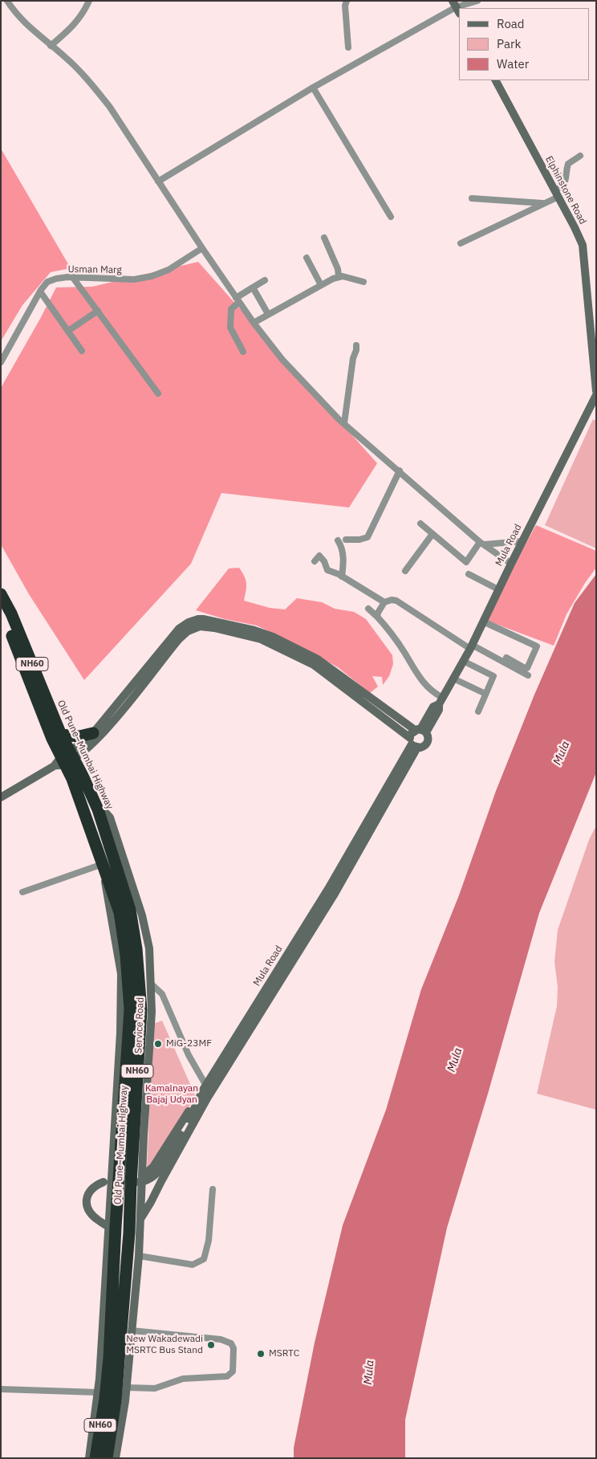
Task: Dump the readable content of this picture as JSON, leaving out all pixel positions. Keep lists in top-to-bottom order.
{
  "streets": {
    "highway": ["NH60", "Old Pune–Mumbai Highway"],
    "street": [
      "Elphinstone Road",
      "Usman Marg",
      "Mula Road",
      "Service Road"
    ]
  },
  "crossings": [
    ["Mula Road", "Old Pune–Mumbai Highway"],
    ["Mula Road", "Service Road"],
    ["Old Pune–Mumbai Highway", "Service Road"]
  ],
  "water": ["Mula"],
  "parks": ["Kamalnayan Bajaj Udyan"],
  "places": ["MiG-23MF", "New Wakadewadi MSRTC Bus Stand", "MSRTC"],
  "legend": ["Road", "Park", "Water"]
}
